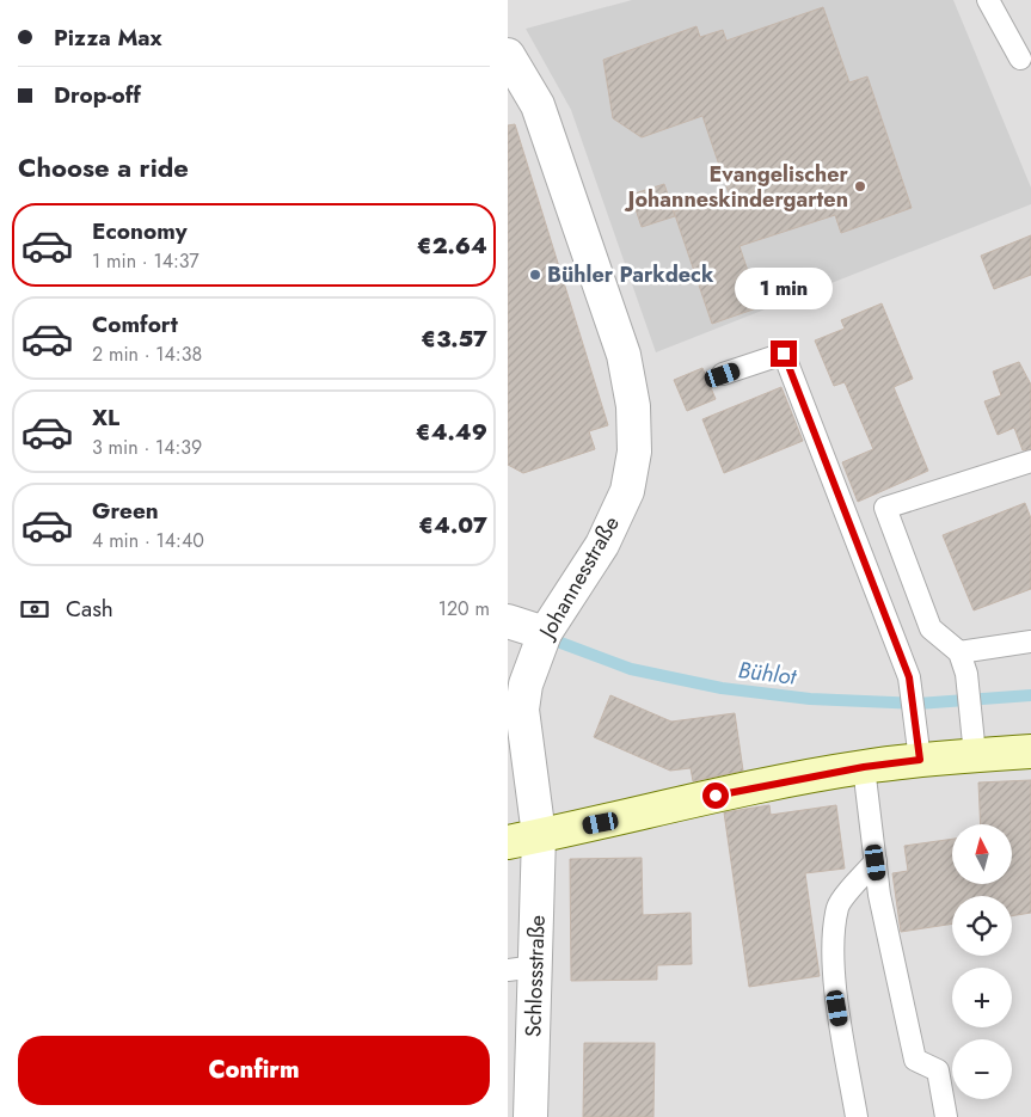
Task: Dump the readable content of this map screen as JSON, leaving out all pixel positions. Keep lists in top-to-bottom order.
{
  "streets": {
    "street": ["Johannesstraße", "Schlossstraße"]
  },
  "crossings": [
    ["Johannesstraße", "Schlossstraße"]
  ],
  "water": ["Bühlot"],
  "places": ["Evangelischer Johanneskindergarten", "Bühler Parkdeck"],
  "north": "top",
  "page": {
    "banner": ["Pizza Max", "Drop-off"],
    "heading": "Choose a ride",
    "list": [
      {
        "name": "Economy",
        "note": "1 min · 14:37",
        "value": "€2.64"
      },
      {
        "name": "Comfort",
        "note": "2 min · 14:38",
        "value": "€3.57"
      },
      {
        "name": "XL",
        "note": "3 min · 14:39",
        "value": "€4.49"
      },
      {
        "name": "Green",
        "note": "4 min · 14:40",
        "value": "€4.07"
      }
    ],
    "bubble": "1 min",
    "pay": ["Cash", "120 m"],
    "map_buttons": ["+", "−"],
    "buttons": "Confirm"
  }
}
